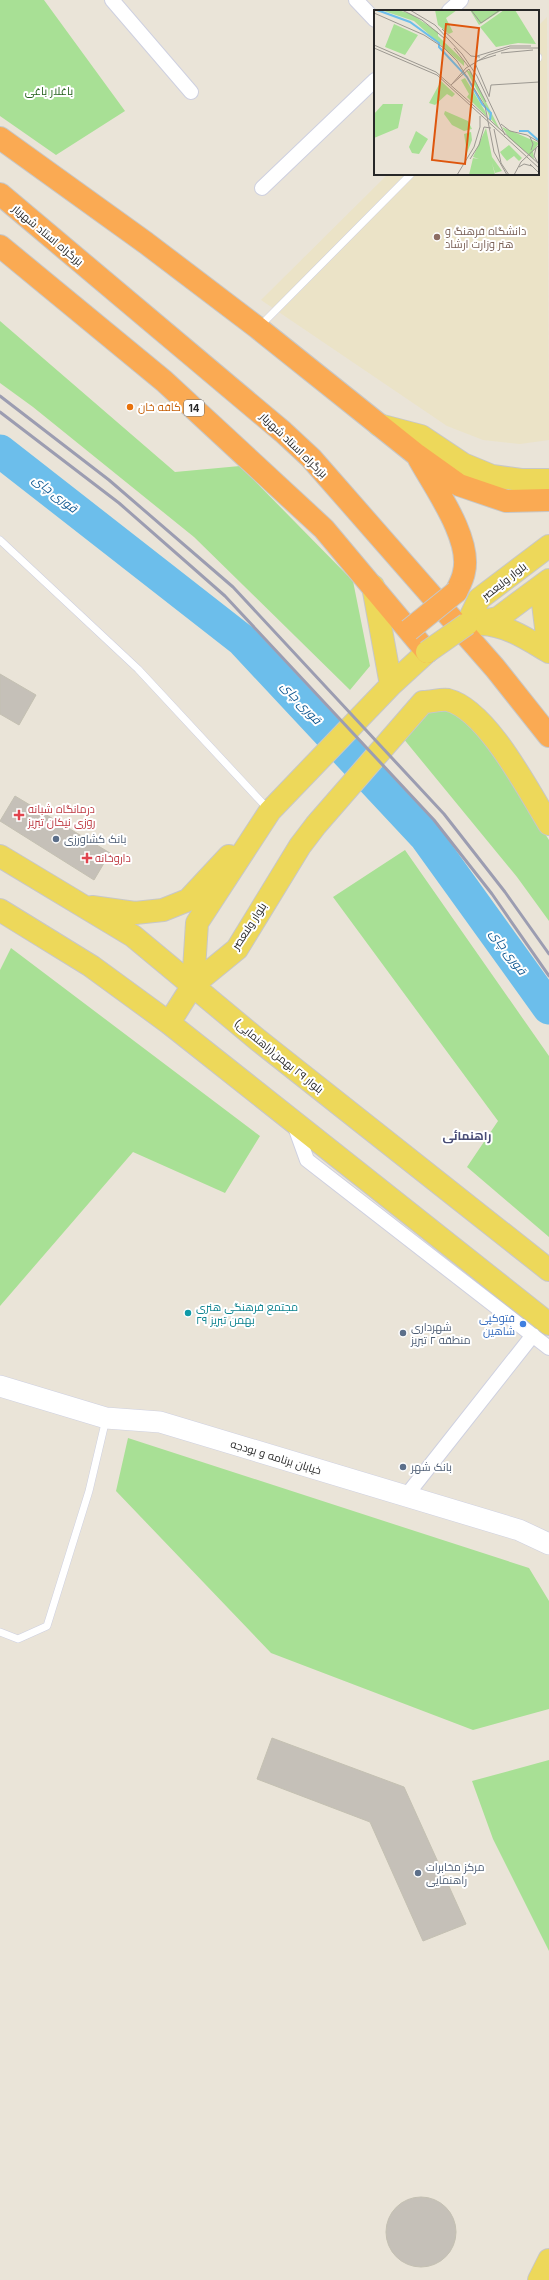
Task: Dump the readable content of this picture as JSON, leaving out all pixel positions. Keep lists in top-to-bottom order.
{
  "streets": {
    "highway": ["بزرگراه استاد شهریار", "14"],
    "main road": ["بلوار ولیعصر", "بلوار ولىعصر", "بلوار ٢٩ بهمن(راهنمایی)"],
    "street": ["خیابان برنامه و بودجه"]
  },
  "crossings": [
    ["بلوار ولىعصر", "بلوار ٢٩ بهمن(راهنمایی)"]
  ],
  "districts": ["راهنمائی"],
  "water": ["قوری چای"],
  "parks": ["باغلار باغی"],
  "places": {
    "other": [
      "دانشگاه فرهنگ و هنر وزارت ارشاد",
      "کافه خان",
      "بانک کشاورزی",
      "مجتمع فرهنگی هنری ۲۹ بهمن تبریز",
      "فتوکپی شاهین",
      "شهرداری منطقه ۲ تبریز",
      "بانک شهر",
      "مرکز مخابرات راهنمایی"
    ],
    "health": ["درمانگاه شبانه روزی نیکان تبریز", "داروخانه"]
  }
}
